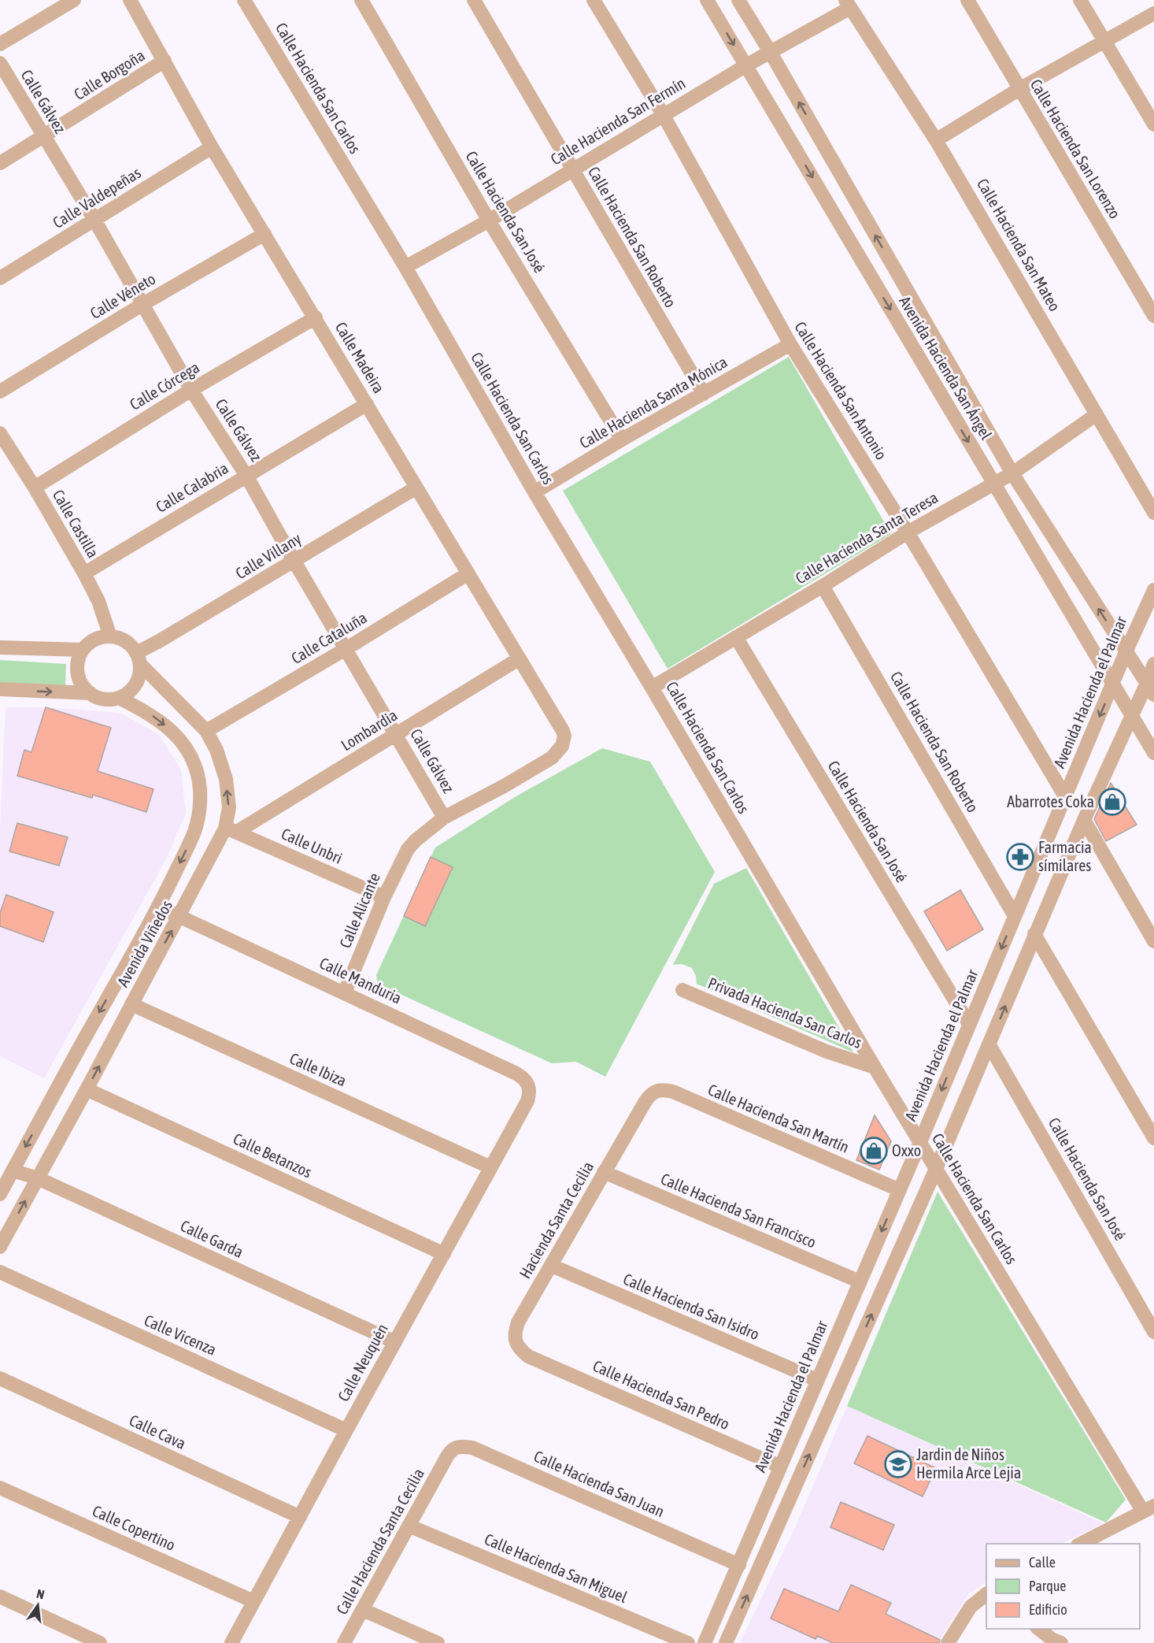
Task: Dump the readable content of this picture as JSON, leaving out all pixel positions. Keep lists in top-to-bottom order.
{
  "streets": {
    "street": [
      "Calle Borgoña",
      "Calle Hacienda San Carlos",
      "Calle Gálvez",
      "Calle Hacienda San Fermín",
      "Calle Hacienda San Lorenzo",
      "Calle Valdepeñas",
      "Calle Hacienda San José",
      "Calle Hacienda San Roberto",
      "Calle Hacienda San Mateo",
      "Calle Véneto",
      "Calle Madeira",
      "Avenida Hacienda San Ángel",
      "Calle Córcega",
      "Calle Hacienda San Antonio",
      "Calle Hacienda Santa Mónica",
      "Calle Calabria",
      "Calle Castilla",
      "Calle Hacienda Santa Teresa",
      "Calle Villany",
      "Calle Cataluña",
      "Avenida Hacienda el Palmar",
      "Lombardia",
      "Calle Unbri",
      "Calle Alicante",
      "Avenida Viñedos",
      "Calle Manduria",
      "Privada Hacienda San Carlos",
      "Calle Ibiza",
      "Calle Hacienda San Martín",
      "Calle Betanzos",
      "Calle Hacienda San Francisco",
      "Hacienda Santa Cecilia",
      "Calle Garda",
      "Calle Hacienda San Isidro",
      "Calle Vicenza",
      "Calle Neuquén",
      "Calle Hacienda San Pedro",
      "Calle Cava",
      "Calle Hacienda San Juan",
      "Calle Copertino",
      "Calle Hacienda Santa Cecilia",
      "Calle Hacienda San Miguel"
    ]
  },
  "crossings": [
    ["Calle Borgoña", "Calle Gálvez"],
    ["Calle Borgoña", "Calle Madeira"],
    ["Calle Hacienda San Carlos", "Calle Hacienda San Fermín"],
    ["Calle Hacienda San Carlos", "Calle Hacienda Santa Mónica"],
    ["Calle Hacienda San Carlos", "Calle Hacienda Santa Teresa"],
    ["Calle Hacienda San Carlos", "Avenida Hacienda el Palmar"],
    ["Calle Hacienda San Carlos", "Privada Hacienda San Carlos"],
    ["Calle Gálvez", "Calle Valdepeñas"],
    ["Calle Gálvez", "Calle Véneto"],
    ["Calle Gálvez", "Calle Córcega"],
    ["Calle Gálvez", "Calle Calabria"],
    ["Calle Gálvez", "Calle Villany"],
    ["Calle Gálvez", "Calle Cataluña"],
    ["Calle Gálvez", "Lombardia"],
    ["Calle Gálvez", "Calle Alicante"],
    ["Calle Hacienda San Fermín", "Calle Hacienda San José"],
    ["Calle Hacienda San Fermín", "Calle Hacienda San Roberto"],
    ["Calle Hacienda San Fermín", "Calle Hacienda San Mateo"],
    ["Calle Hacienda San Fermín", "Avenida Hacienda San Ángel"],
    ["Calle Hacienda San Fermín", "Calle Hacienda San Antonio"],
    ["Calle Valdepeñas", "Calle Madeira"],
    ["Calle Hacienda San José", "Calle Hacienda Santa Mónica"],
    ["Calle Hacienda San José", "Calle Hacienda Santa Teresa"],
    ["Calle Hacienda San José", "Avenida Hacienda el Palmar"],
    ["Calle Hacienda San Roberto", "Calle Hacienda Santa Mónica"],
    ["Calle Hacienda San Roberto", "Calle Hacienda Santa Teresa"],
    ["Calle Hacienda San Roberto", "Avenida Hacienda el Palmar"],
    ["Calle Hacienda San Mateo", "Calle Hacienda Santa Teresa"],
    ["Calle Véneto", "Calle Madeira"],
    ["Calle Madeira", "Calle Córcega"],
    ["Calle Madeira", "Calle Calabria"],
    ["Calle Madeira", "Calle Villany"],
    ["Calle Madeira", "Calle Cataluña"],
    ["Calle Madeira", "Lombardia"],
    ["Calle Madeira", "Calle Alicante"],
    ["Avenida Hacienda San Ángel", "Calle Hacienda Santa Teresa"],
    ["Avenida Hacienda San Ángel", "Avenida Hacienda el Palmar"],
    ["Calle Córcega", "Calle Castilla"],
    ["Calle Hacienda San Antonio", "Calle Hacienda Santa Mónica"],
    ["Calle Hacienda San Antonio", "Calle Hacienda Santa Teresa"],
    ["Calle Hacienda San Antonio", "Avenida Hacienda el Palmar"],
    ["Calle Calabria", "Calle Castilla"],
    ["Calle Castilla", "Calle Villany"],
    ["Calle Castilla", "Avenida Viñedos"],
    ["Calle Villany", "Avenida Viñedos"],
    ["Calle Cataluña", "Avenida Viñedos"],
    ["Avenida Hacienda el Palmar", "Calle Hacienda San Martín"],
    ["Avenida Hacienda el Palmar", "Calle Hacienda San Francisco"],
    ["Avenida Hacienda el Palmar", "Calle Hacienda San Isidro"],
    ["Avenida Hacienda el Palmar", "Calle Hacienda San Pedro"],
    ["Avenida Hacienda el Palmar", "Calle Hacienda San Juan"],
    ["Lombardia", "Calle Unbri"],
    ["Lombardia", "Avenida Viñedos"],
    ["Calle Unbri", "Calle Alicante"],
    ["Calle Unbri", "Avenida Viñedos"],
    ["Calle Alicante", "Calle Manduria"],
    ["Avenida Viñedos", "Calle Manduria"],
    ["Avenida Viñedos", "Calle Ibiza"],
    ["Avenida Viñedos", "Calle Betanzos"],
    ["Avenida Viñedos", "Calle Garda"],
    ["Calle Manduria", "Calle Neuquén"],
    ["Calle Ibiza", "Calle Neuquén"],
    ["Calle Hacienda San Martín", "Hacienda Santa Cecilia"],
    ["Calle Betanzos", "Calle Neuquén"],
    ["Calle Hacienda San Francisco", "Hacienda Santa Cecilia"],
    ["Hacienda Santa Cecilia", "Calle Hacienda San Isidro"],
    ["Hacienda Santa Cecilia", "Calle Hacienda San Pedro"],
    ["Calle Garda", "Calle Neuquén"],
    ["Calle Vicenza", "Calle Neuquén"],
    ["Calle Neuquén", "Calle Cava"],
    ["Calle Neuquén", "Calle Copertino"],
    ["Calle Hacienda San Juan", "Calle Hacienda Santa Cecilia"],
    ["Calle Hacienda Santa Cecilia", "Calle Hacienda San Miguel"]
  ],
  "places": {
    "shop": ["Abarrotes Coka", "Oxxo"],
    "pharmacy": ["Farmacia símilares"],
    "school or university": ["Jardin de Niños Hermila Arce Lejia"]
  },
  "legend": ["Calle", "Parque", "Edificio"],
  "north": "top"
}
